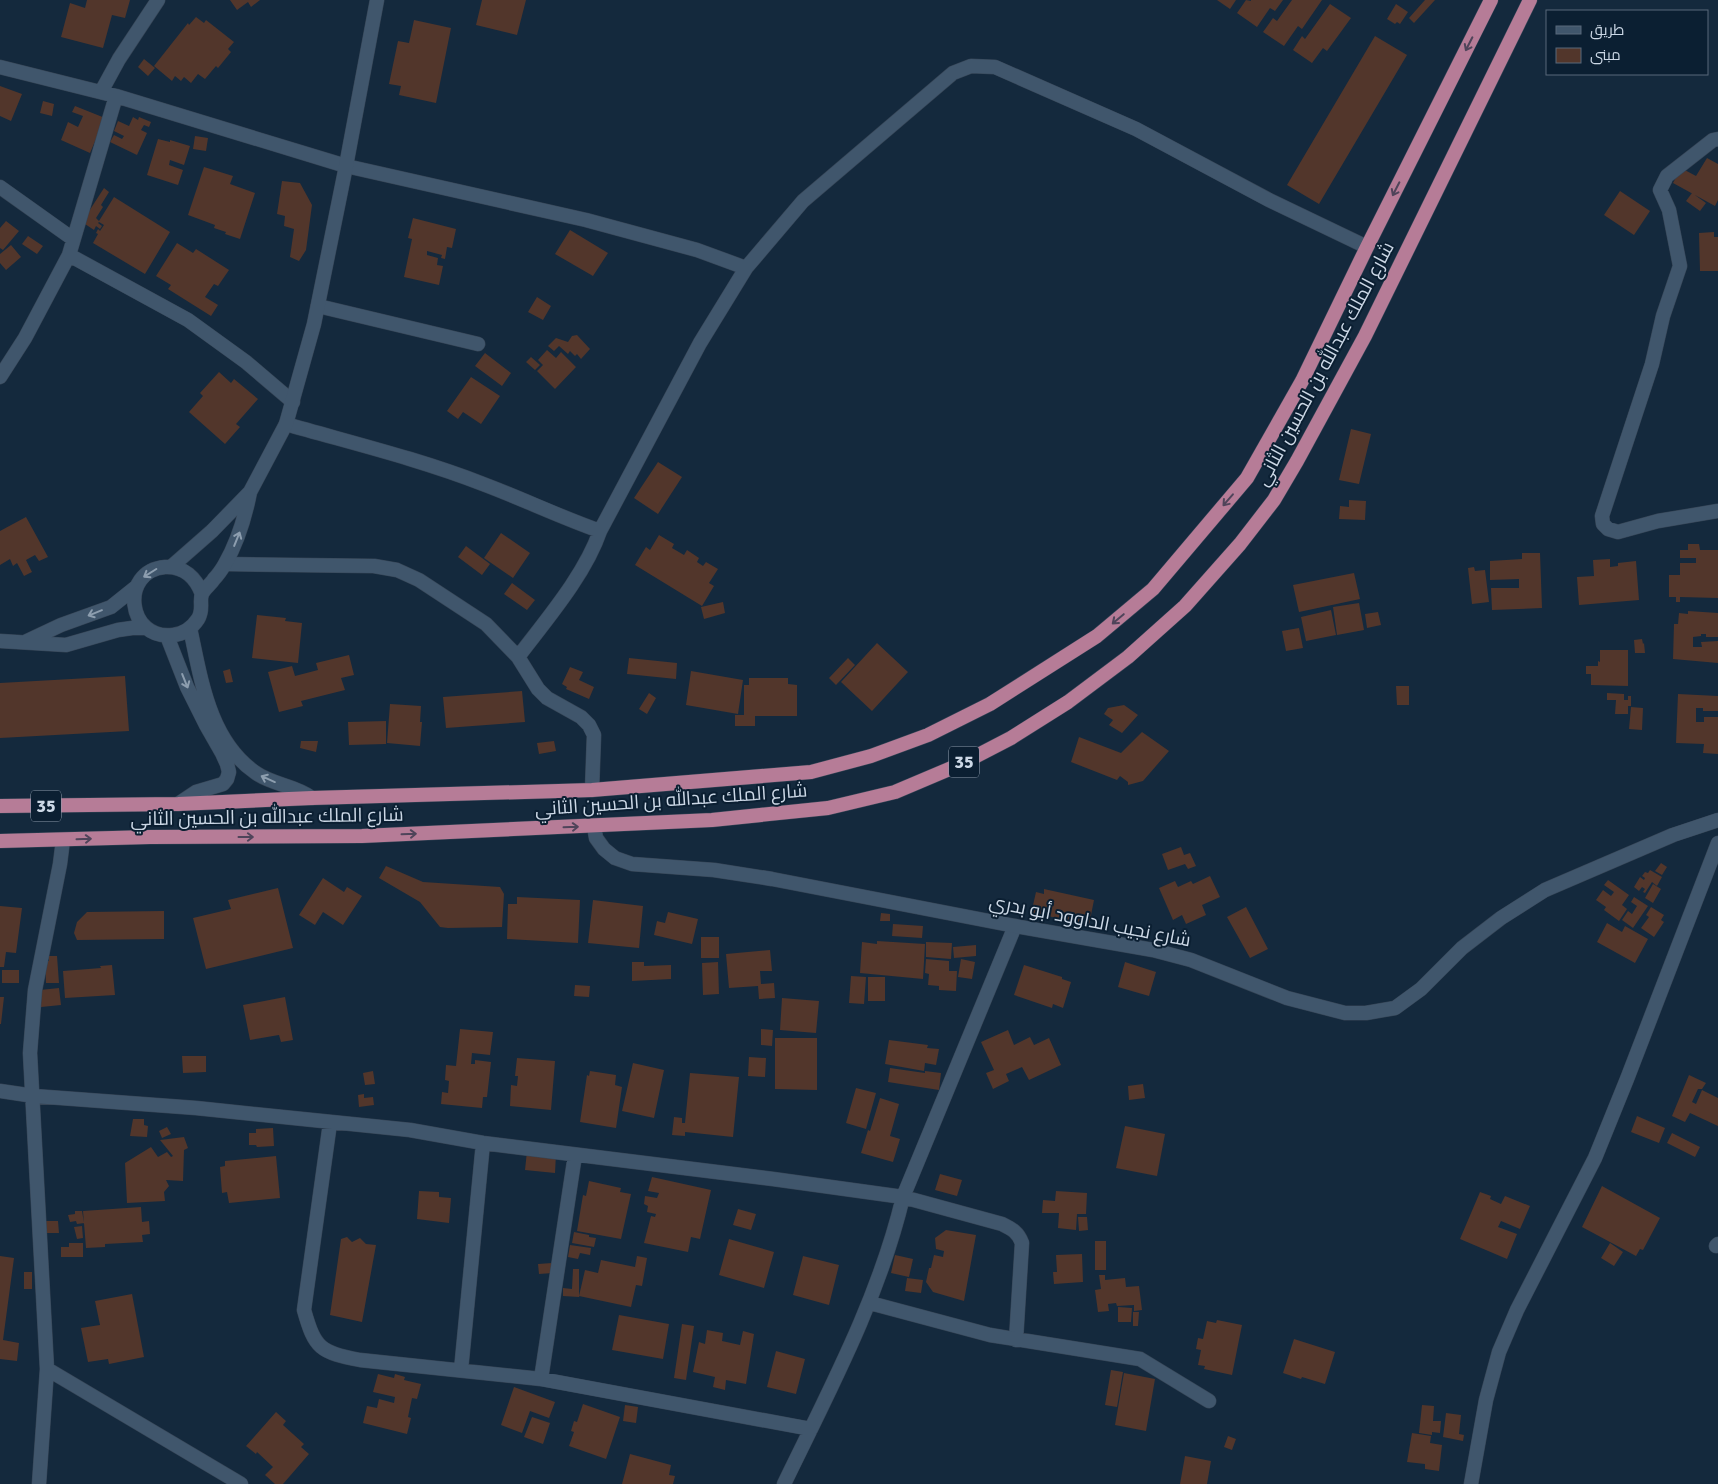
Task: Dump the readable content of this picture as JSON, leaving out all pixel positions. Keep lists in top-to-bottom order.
{
  "streets": {
    "highway": ["شارع الملك عبدالله بن الحسين الثاني", "35"],
    "street": ["شارع نجيب الداوود أبو بدري"]
  },
  "crossings": [
    ["شارع الملك عبدالله بن الحسين الثاني", "شارع نجيب الداوود أبو بدري"]
  ],
  "legend": ["طريق", "مبنى"]
}
